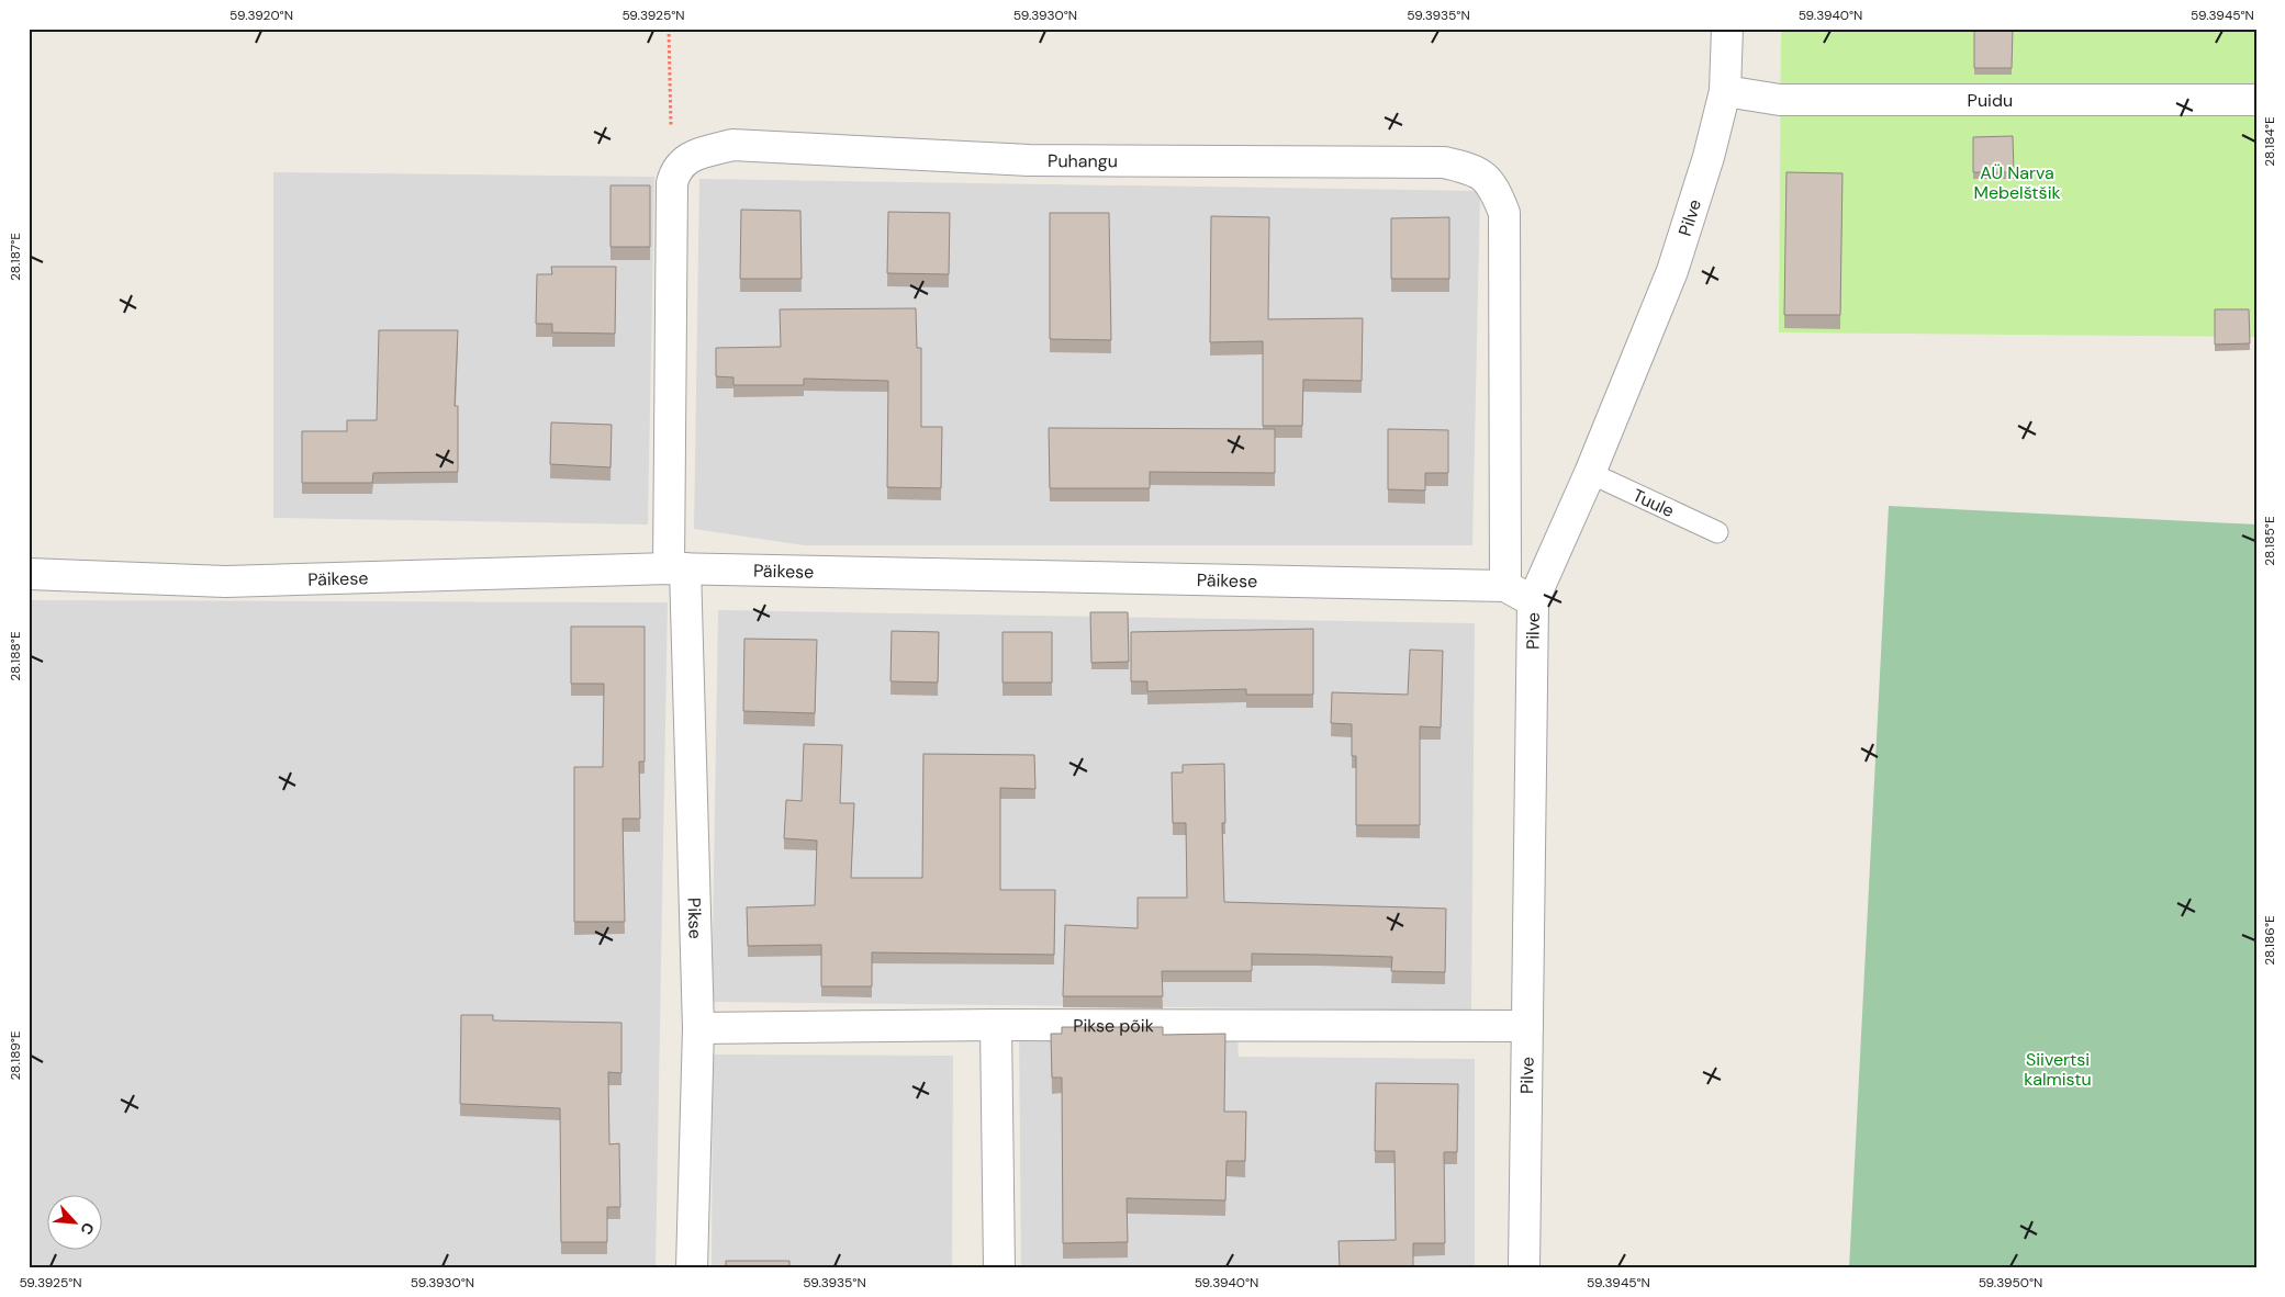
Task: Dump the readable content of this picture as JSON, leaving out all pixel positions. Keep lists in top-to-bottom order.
{
  "streets": {
    "street": [
      "Puidu",
      "Puhangu",
      "Pilve",
      "Päikese",
      "Pikse",
      "Pikse põik"
    ],
    "lane": ["Tuule"]
  },
  "crossings": [
    ["Puidu", "Pilve"],
    ["Puhangu", "Päikese"],
    ["Puhangu", "Pikse"],
    ["Pilve", "Tuule"],
    ["Pilve", "Päikese"],
    ["Pilve", "Pikse põik"],
    ["Päikese", "Pikse"],
    ["Pikse", "Pikse põik"]
  ],
  "parks": ["AÜ Narva Mebelštšik", "Siivertsi kalmistu"],
  "north": "bottom right",
  "coordinates": [
    "59.3920°N",
    "59.3925°N",
    "59.3930°N",
    "59.3935°N",
    "59.3940°N",
    "59.3945°N",
    "28.184°E",
    "28.187°E",
    "28.185°E",
    "28.188°E",
    "28.186°E",
    "28.189°E",
    "59.3950°N"
  ]
}
